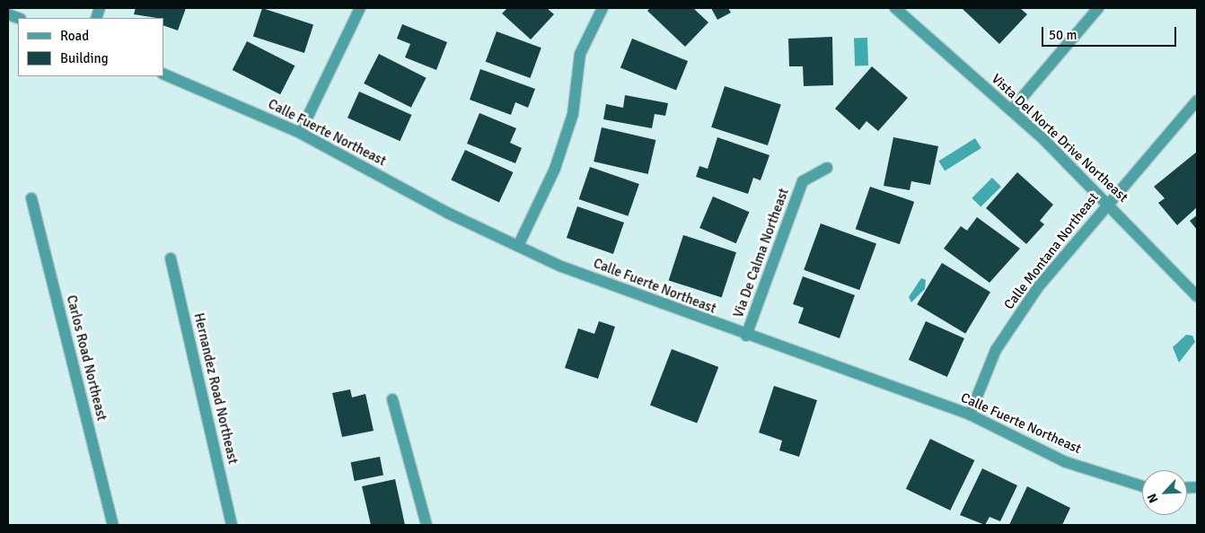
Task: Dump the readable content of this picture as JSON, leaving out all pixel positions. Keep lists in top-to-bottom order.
{
  "streets": {
    "street": [
      "Calle Fuerte Northeast",
      "Vista Del Norte Drive Northeast",
      "Calle Montana Northeast",
      "Via De Calma Northeast",
      "Carlos Road Northeast",
      "Hernandez Road Northeast"
    ]
  },
  "crossings": [
    ["Calle Fuerte Northeast", "Calle Montana Northeast"],
    ["Calle Fuerte Northeast", "Via De Calma Northeast"],
    ["Vista Del Norte Drive Northeast", "Calle Montana Northeast"]
  ],
  "legend": ["Road", "Building"],
  "scale_bar": "50 m",
  "north": "bottom left"
}
